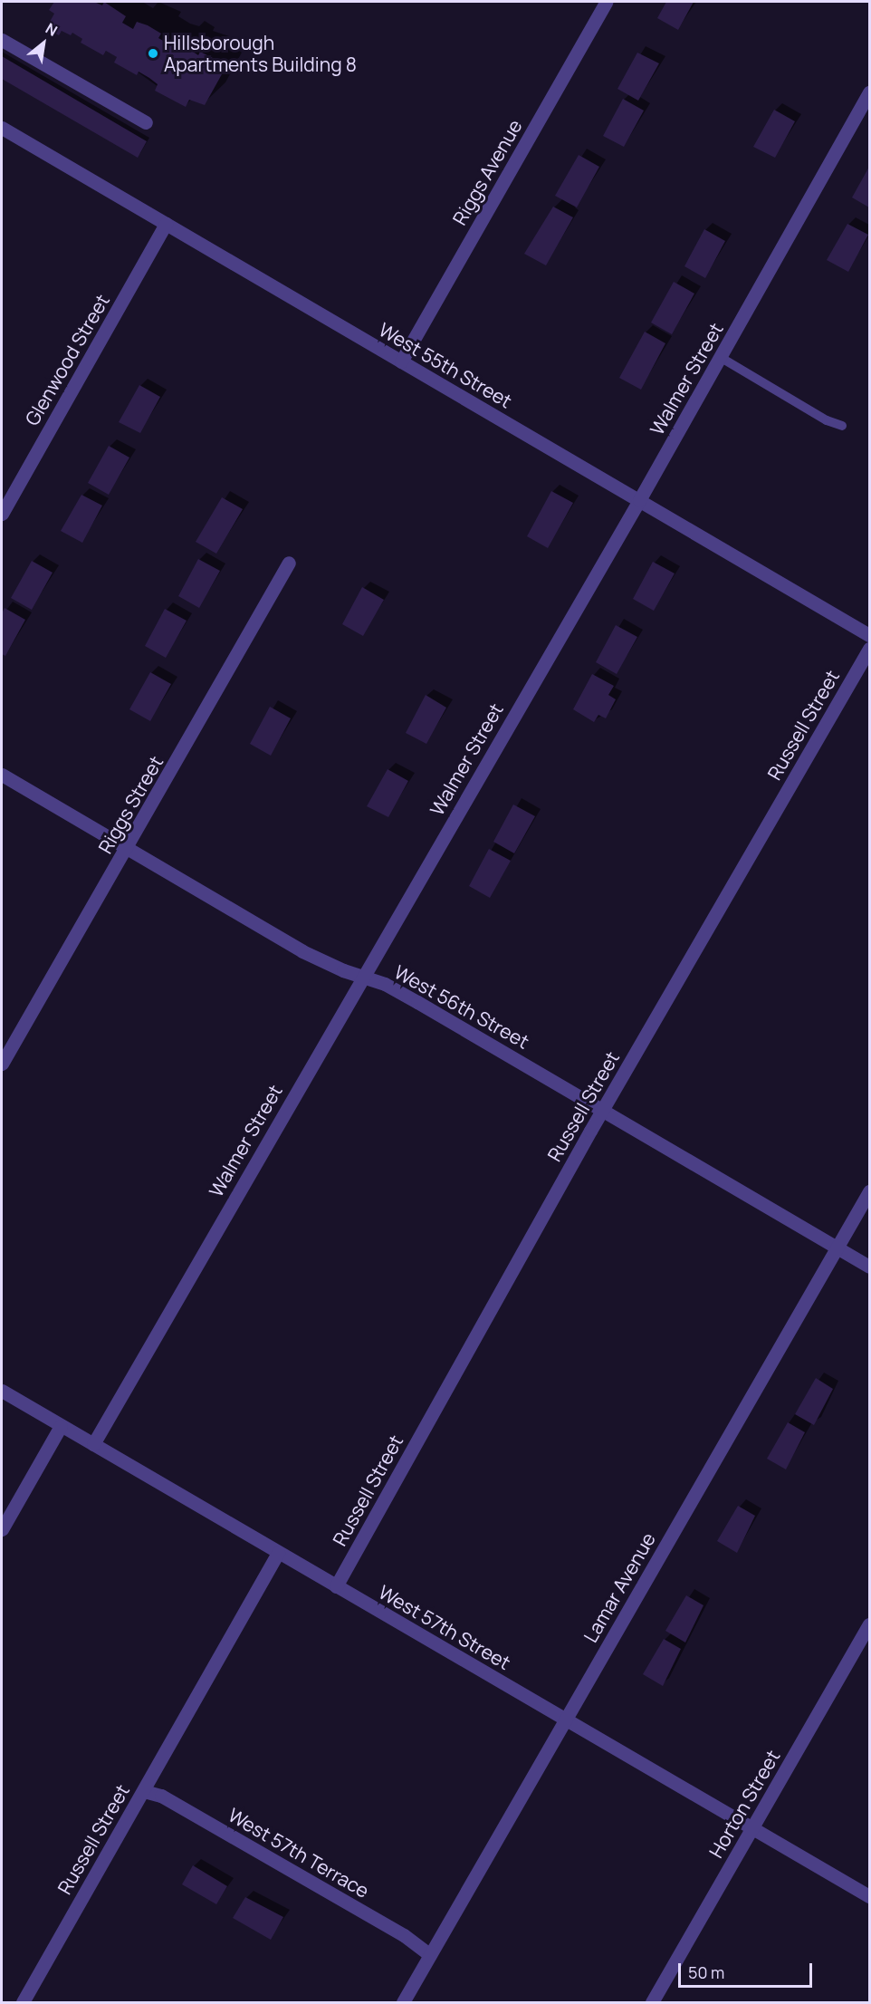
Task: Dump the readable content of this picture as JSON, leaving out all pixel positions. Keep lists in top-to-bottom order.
{
  "streets": {
    "street": [
      "Riggs Avenue",
      "Glenwood Street",
      "West 55th Street",
      "Walmer Street",
      "Russell Street",
      "Riggs Street",
      "West 56th Street",
      "Lamar Avenue",
      "West 57th Street",
      "Horton Street",
      "West 57th Terrace"
    ]
  },
  "crossings": [
    ["Riggs Avenue", "West 55th Street"],
    ["Glenwood Street", "West 55th Street"],
    ["West 55th Street", "Walmer Street"],
    ["Walmer Street", "West 56th Street"],
    ["Walmer Street", "West 57th Street"],
    ["Russell Street", "West 56th Street"],
    ["Russell Street", "West 57th Street"],
    ["Russell Street", "West 57th Terrace"],
    ["Riggs Street", "West 56th Street"],
    ["West 56th Street", "Lamar Avenue"],
    ["Lamar Avenue", "West 57th Street"],
    ["Lamar Avenue", "West 57th Terrace"],
    ["West 57th Street", "Horton Street"]
  ],
  "places": ["Hillsborough Apartments Building 8"],
  "scale_bar": "50 m",
  "north": "top right"
}
